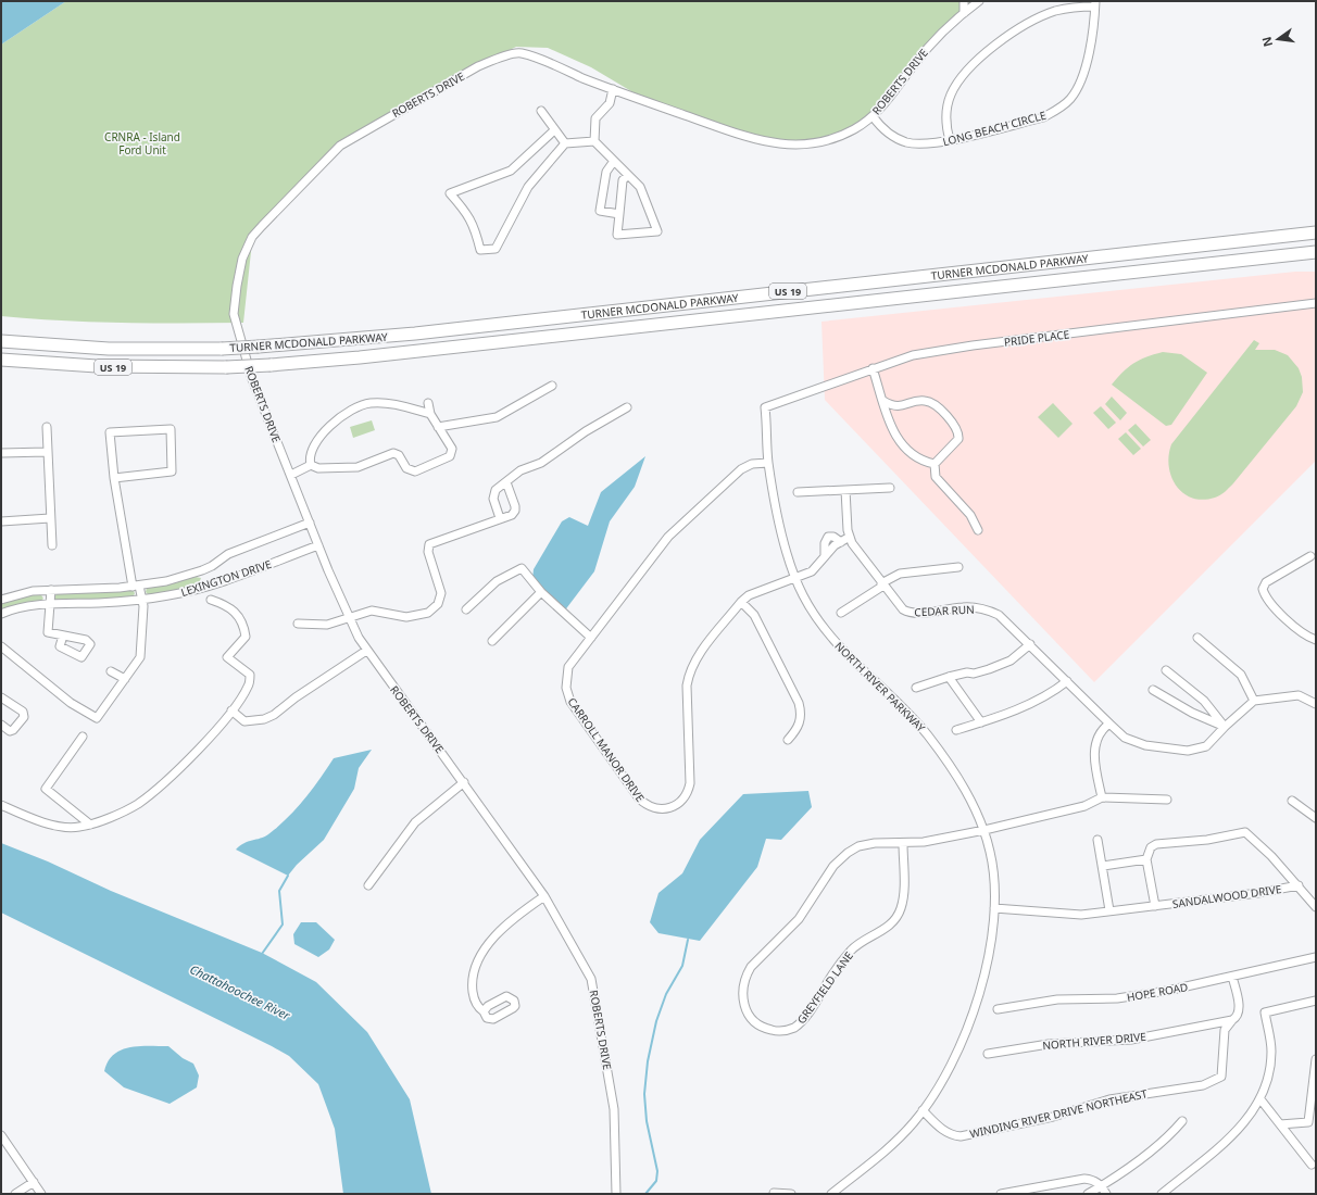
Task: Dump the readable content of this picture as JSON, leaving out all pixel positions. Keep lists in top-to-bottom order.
{
  "streets": {
    "highway": ["TURNER MCDONALD PARKWAY", "US 19"],
    "street": [
      "ROBERTS DRIVE",
      "LONG BEACH CIRCLE",
      "PRIDE PLACE",
      "LEXINGTON DRIVE",
      "CEDAR RUN",
      "NORTH RIVER PARKWAY",
      "CARROLL MANOR DRIVE",
      "SANDALWOOD DRIVE",
      "GREYFIELD LANE",
      "HOPE ROAD",
      "NORTH RIVER DRIVE",
      "WINDING RIVER DRIVE NORTHEAST"
    ]
  },
  "crossings": [
    ["ROBERTS DRIVE", "LONG BEACH CIRCLE"],
    ["ROBERTS DRIVE", "LEXINGTON DRIVE"],
    ["PRIDE PLACE", "NORTH RIVER PARKWAY"],
    ["NORTH RIVER PARKWAY", "CARROLL MANOR DRIVE"],
    ["NORTH RIVER PARKWAY", "SANDALWOOD DRIVE"],
    ["NORTH RIVER PARKWAY", "GREYFIELD LANE"],
    ["NORTH RIVER PARKWAY", "WINDING RIVER DRIVE NORTHEAST"],
    ["NORTH RIVER DRIVE", "WINDING RIVER DRIVE NORTHEAST"]
  ],
  "water": ["Chattahoochee River"],
  "parks": ["CRNRA - Island Ford Unit"],
  "north": "left"
}
